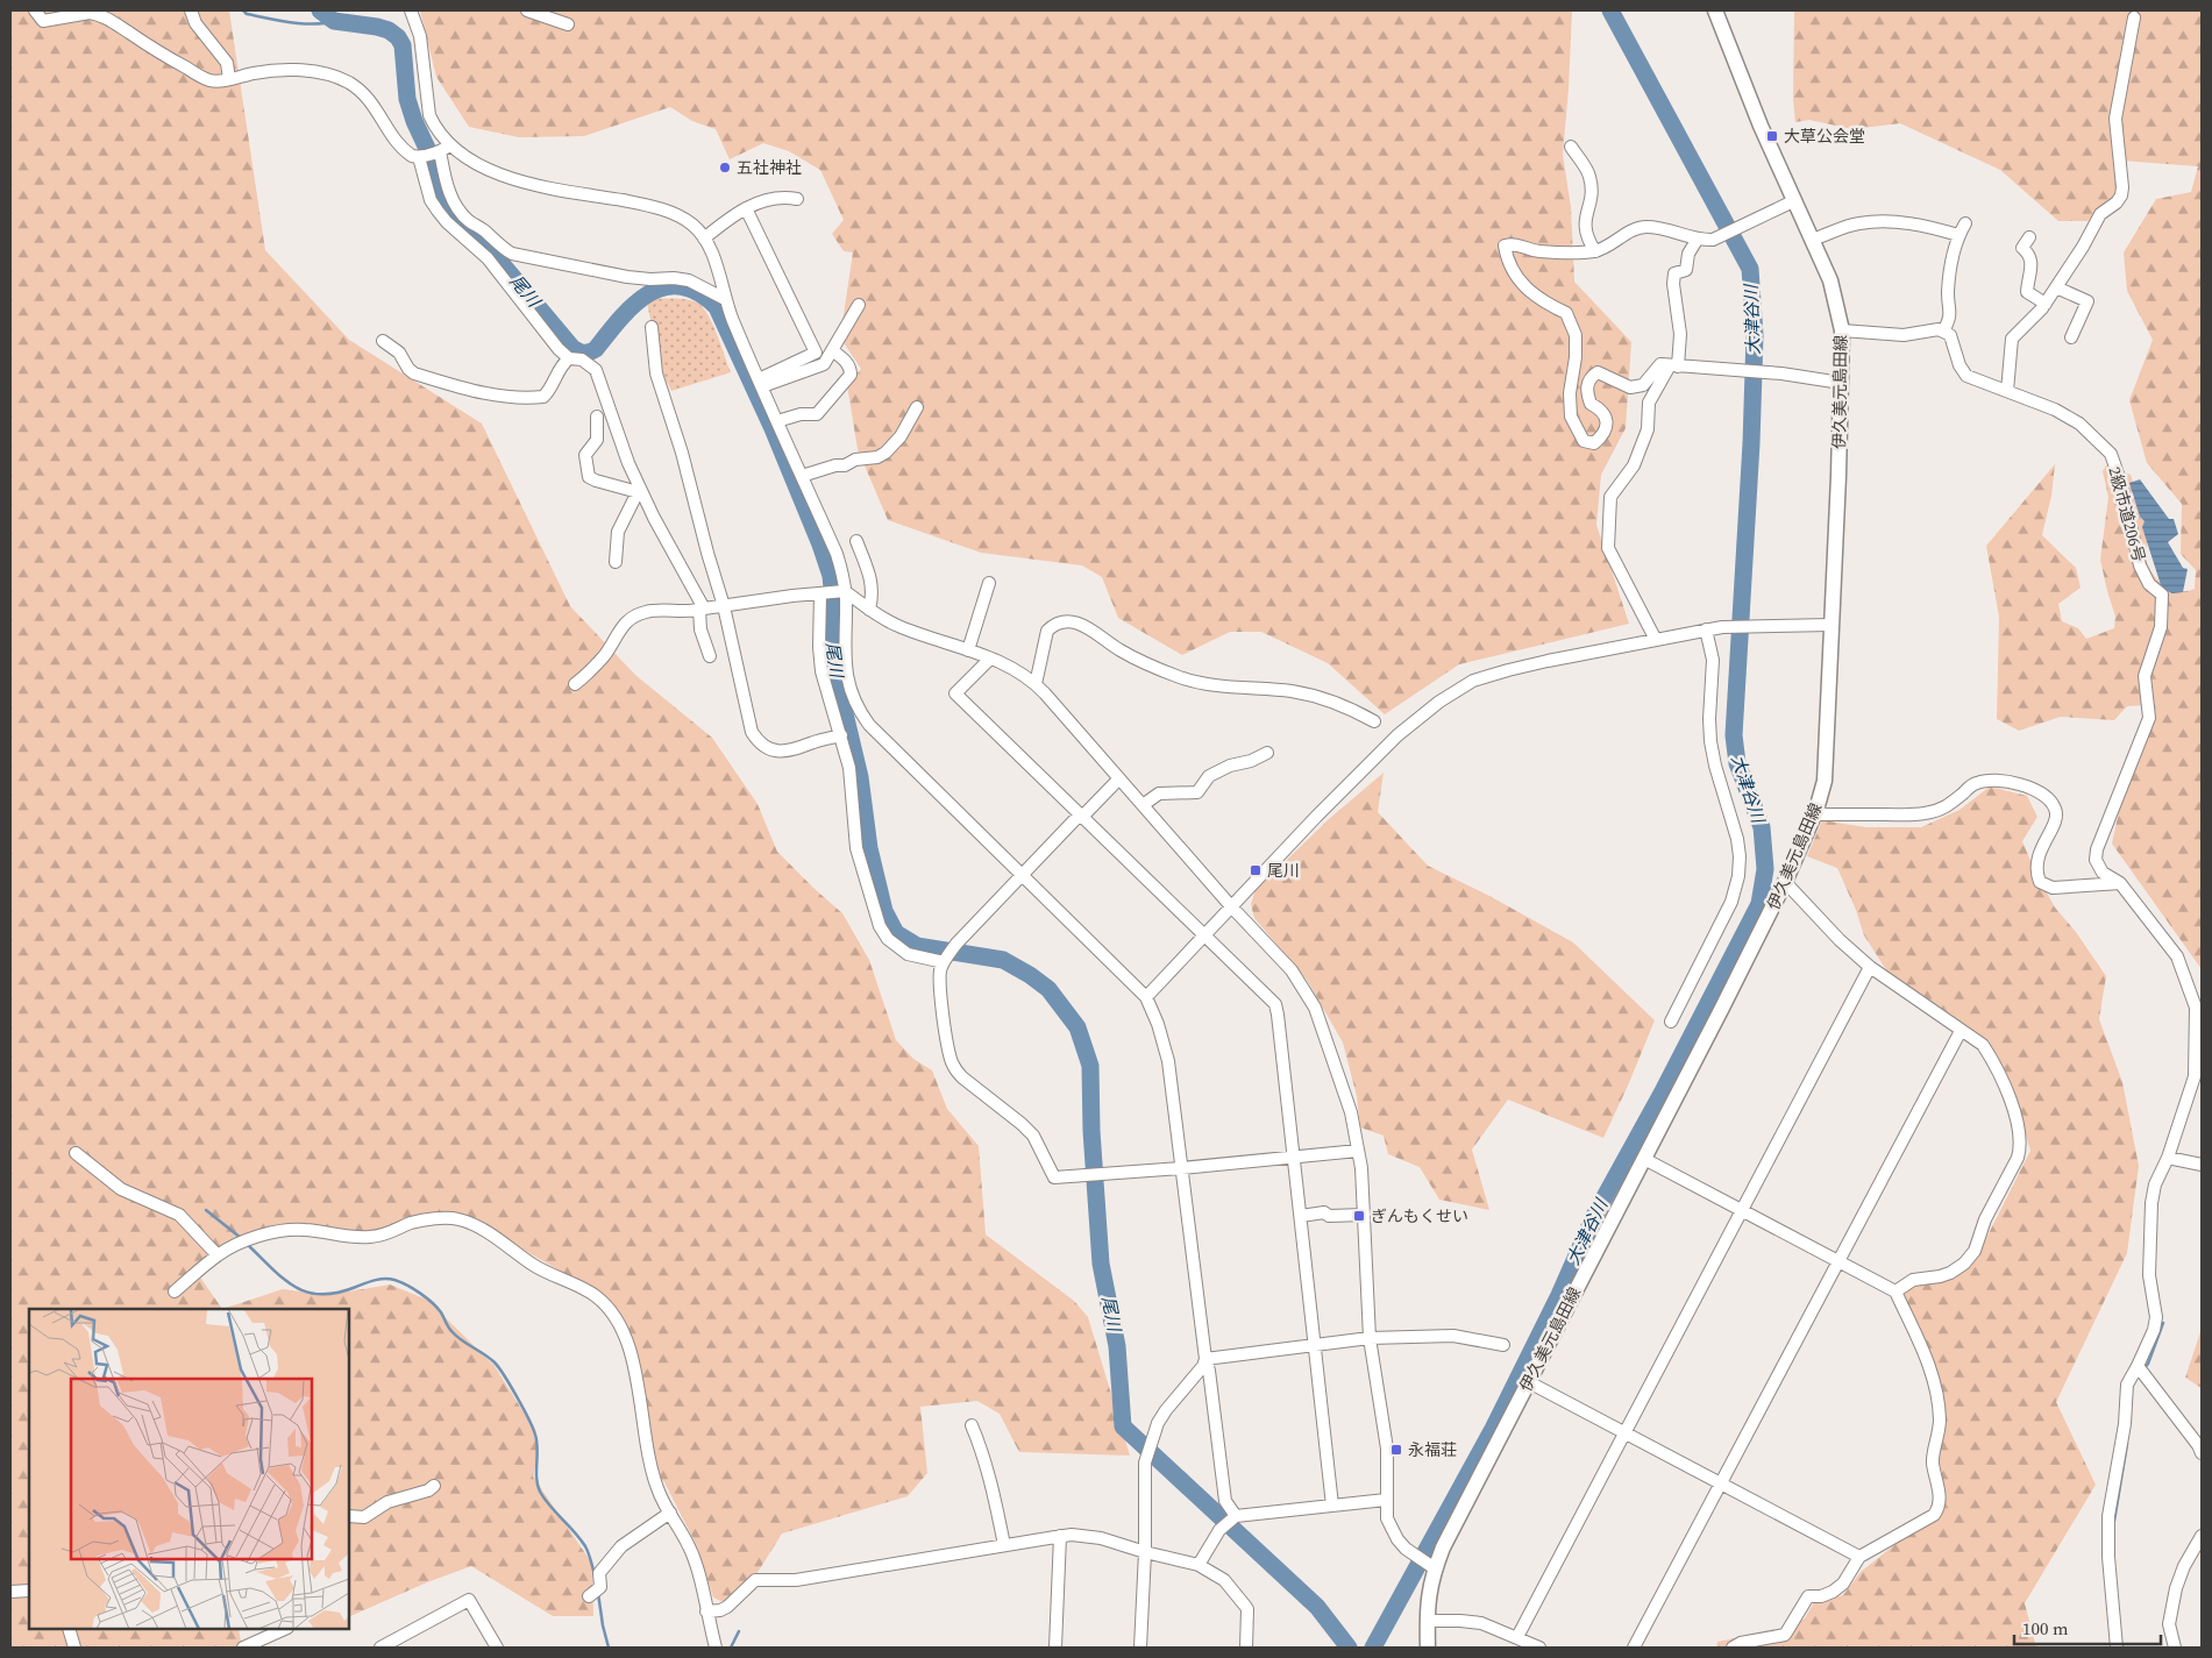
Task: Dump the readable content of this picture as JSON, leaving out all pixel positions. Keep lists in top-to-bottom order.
{
  "streets": {
    "main road": ["伊久美元島田線"],
    "street": ["2級市道206号"]
  },
  "water": ["尾川", "大津谷川"],
  "places": {
    "transit": [
      "大草公会堂",
      "尾川",
      "ぎんもくせい",
      "永福荘"
    ],
    "other": ["五社神社"]
  },
  "scale_bar": "100 m"
}
